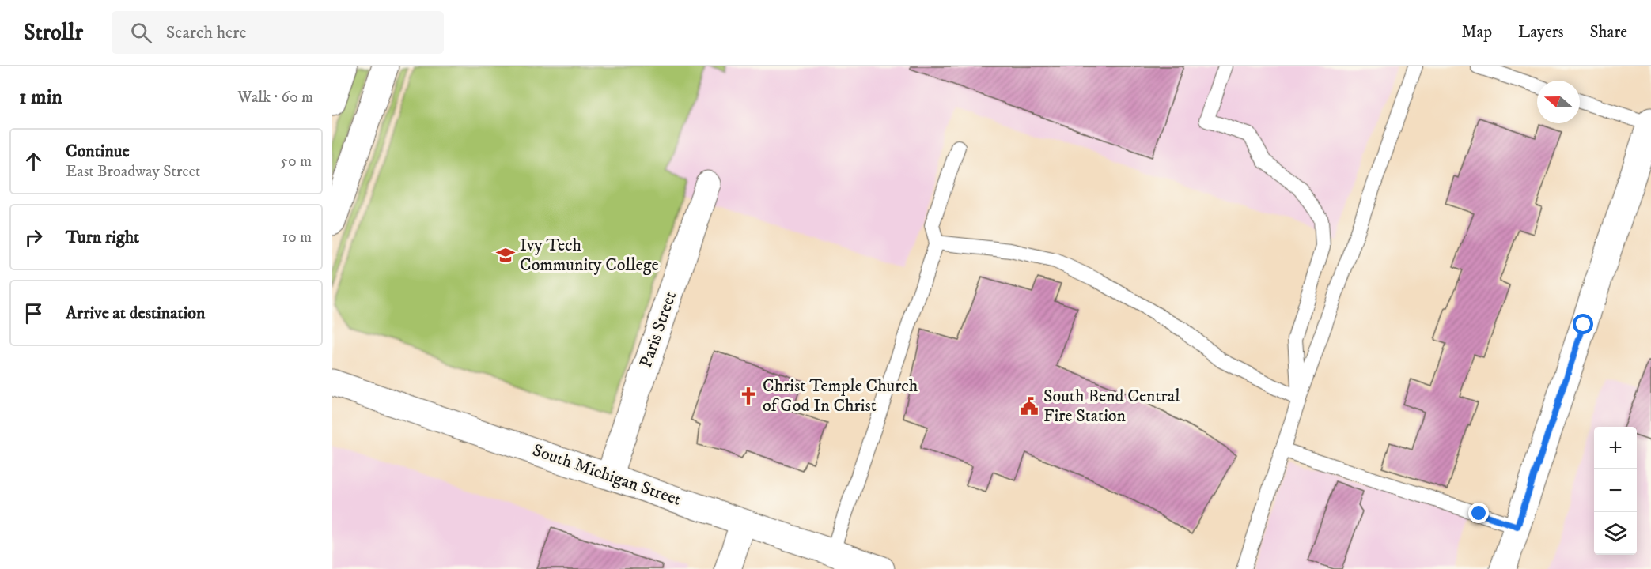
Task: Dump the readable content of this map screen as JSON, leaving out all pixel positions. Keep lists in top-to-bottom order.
{
  "streets": {
    "street": ["Paris Street", "South Michigan Street"]
  },
  "crossings": [
    ["Paris Street", "South Michigan Street"]
  ],
  "places": {
    "school or university": ["Ivy Tech Community College"],
    "church": ["Christ Temple Church of God In Christ"],
    "public building": ["South Bend Central Fire Station"]
  },
  "north": "left",
  "page": {
    "header": "Strollr",
    "search": "Search here",
    "nav": ["Map", "Layers", "Share"],
    "heading": ["1 min", "Walk · 60 m"],
    "list": [
      ["Continue", "East Broadway Street", "50 m"],
      ["Turn right", "10 m"],
      "Arrive at destination"
    ],
    "map_buttons": ["+", "−"]
  }
}
